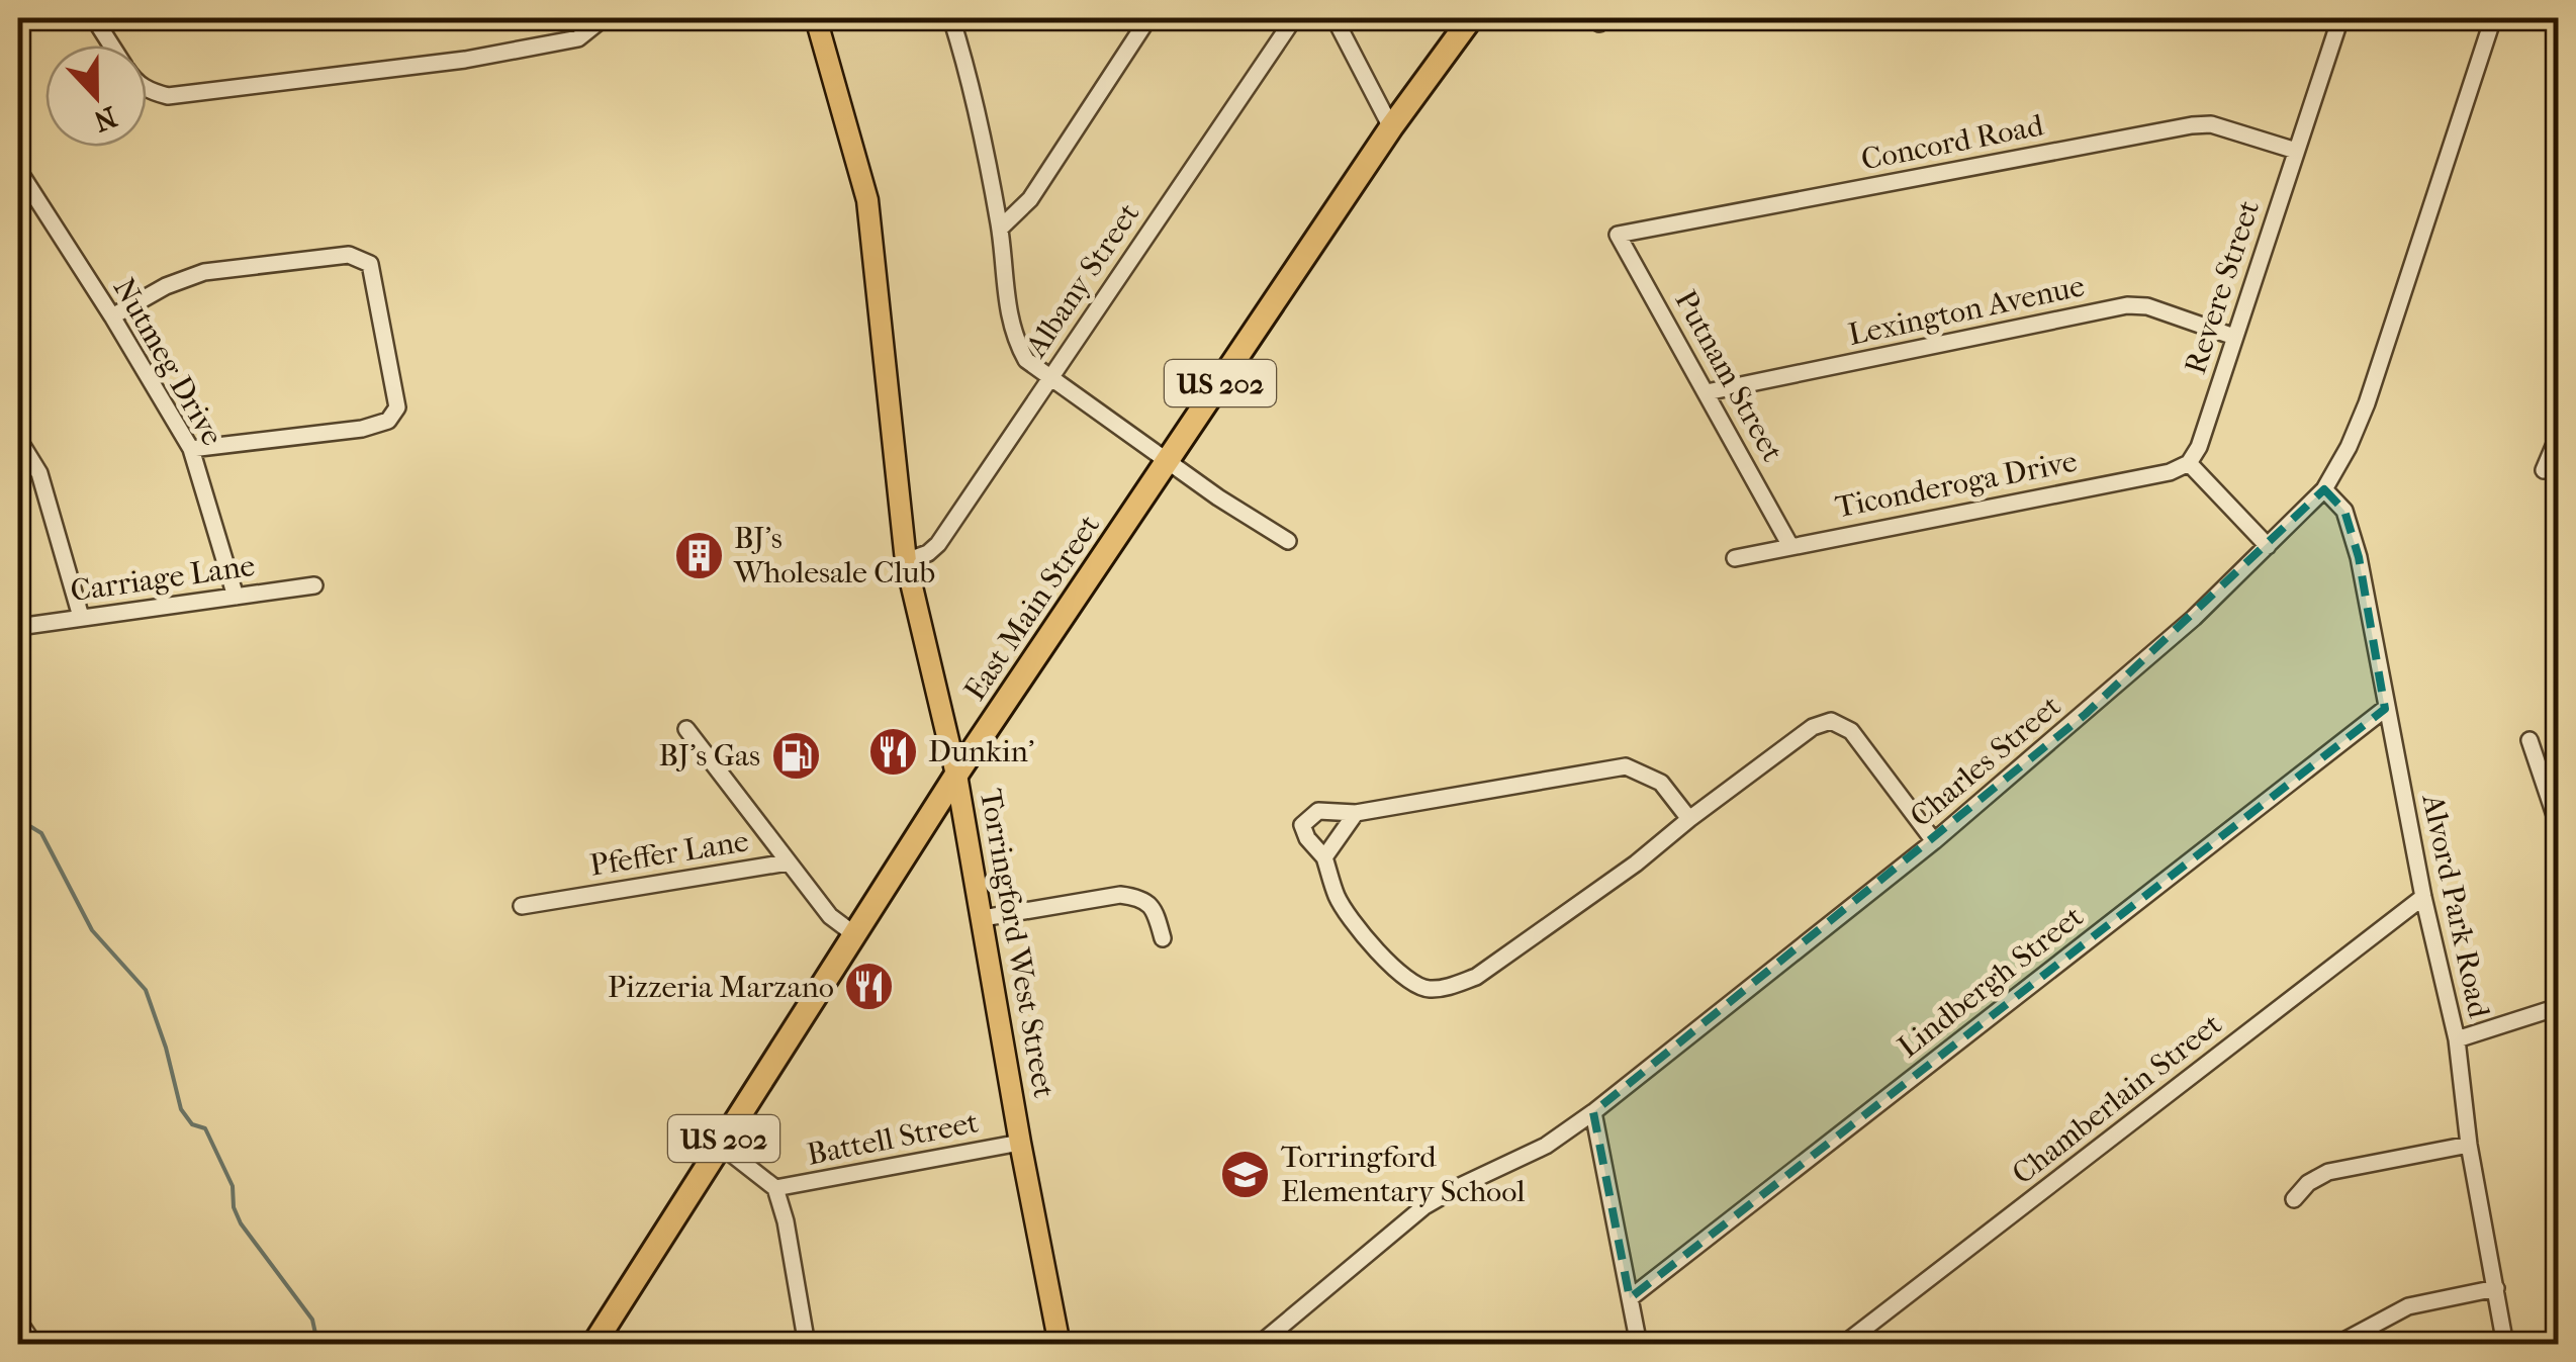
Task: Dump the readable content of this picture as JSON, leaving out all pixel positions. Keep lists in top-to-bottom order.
{
  "streets": {
    "highway": ["US 202", "East Main Street"],
    "main road": ["Torringford West Street"],
    "street": [
      "Concord Road",
      "Albany Street",
      "Revere Street",
      "Lexington Avenue",
      "Nutmeg Drive",
      "Putnam Street",
      "Ticonderoga Drive",
      "Carriage Lane",
      "Charles Street",
      "Pfeffer Lane",
      "Alvord Park Road",
      "Lindbergh Street",
      "Chamberlain Street",
      "Battell Street"
    ]
  },
  "crossings": [
    ["Concord Road", "Revere Street"],
    ["Concord Road", "Putnam Street"],
    ["Albany Street", "Torringford West Street"],
    ["Revere Street", "Lexington Avenue"],
    ["Revere Street", "Ticonderoga Drive"],
    ["Lexington Avenue", "Putnam Street"],
    ["Nutmeg Drive", "Carriage Lane"],
    ["Putnam Street", "Ticonderoga Drive"],
    ["East Main Street", "Pfeffer Lane"],
    ["East Main Street", "Torringford West Street"],
    ["Charles Street", "Alvord Park Road"],
    ["Alvord Park Road", "Lindbergh Street"],
    ["Alvord Park Road", "Chamberlain Street"],
    ["Torringford West Street", "Battell Street"]
  ],
  "places": {
    "building": ["BJ's Wholesale Club"],
    "restaurant": ["Dunkin'", "Pizzeria Marzano"],
    "fuel station": ["BJ's Gas"],
    "school or university": ["Torringford Elementary School"]
  },
  "north": "bottom"
}
